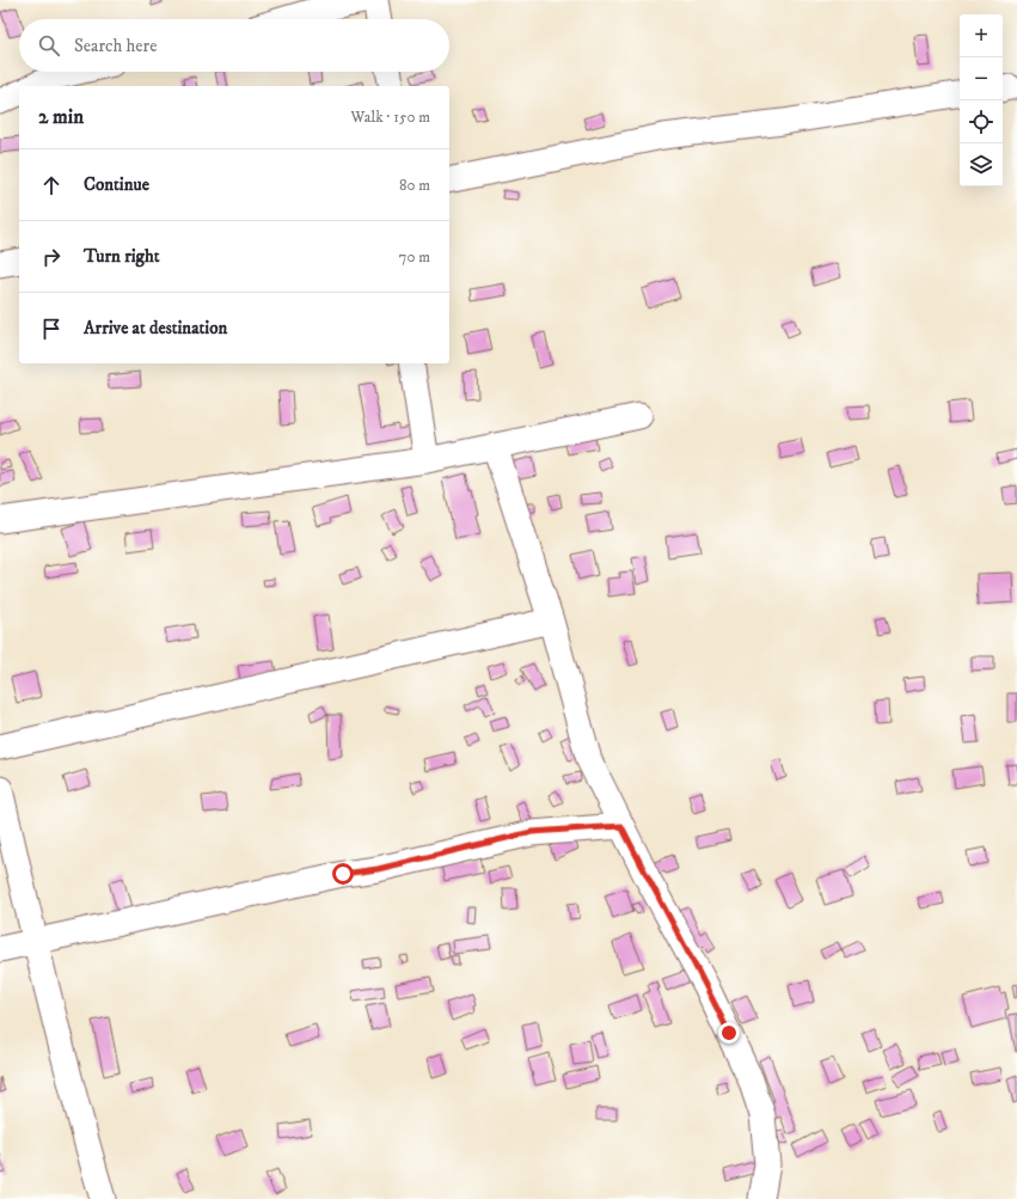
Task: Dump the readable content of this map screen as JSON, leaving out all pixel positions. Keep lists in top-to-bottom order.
{
  "page": {
    "map_buttons": ["+", "−"],
    "search": "Search here",
    "heading": ["2 min", "Walk · 150 m"],
    "list": [
      ["Continue", "80 m"],
      ["Turn right", "70 m"],
      "Arrive at destination"
    ]
  }
}
